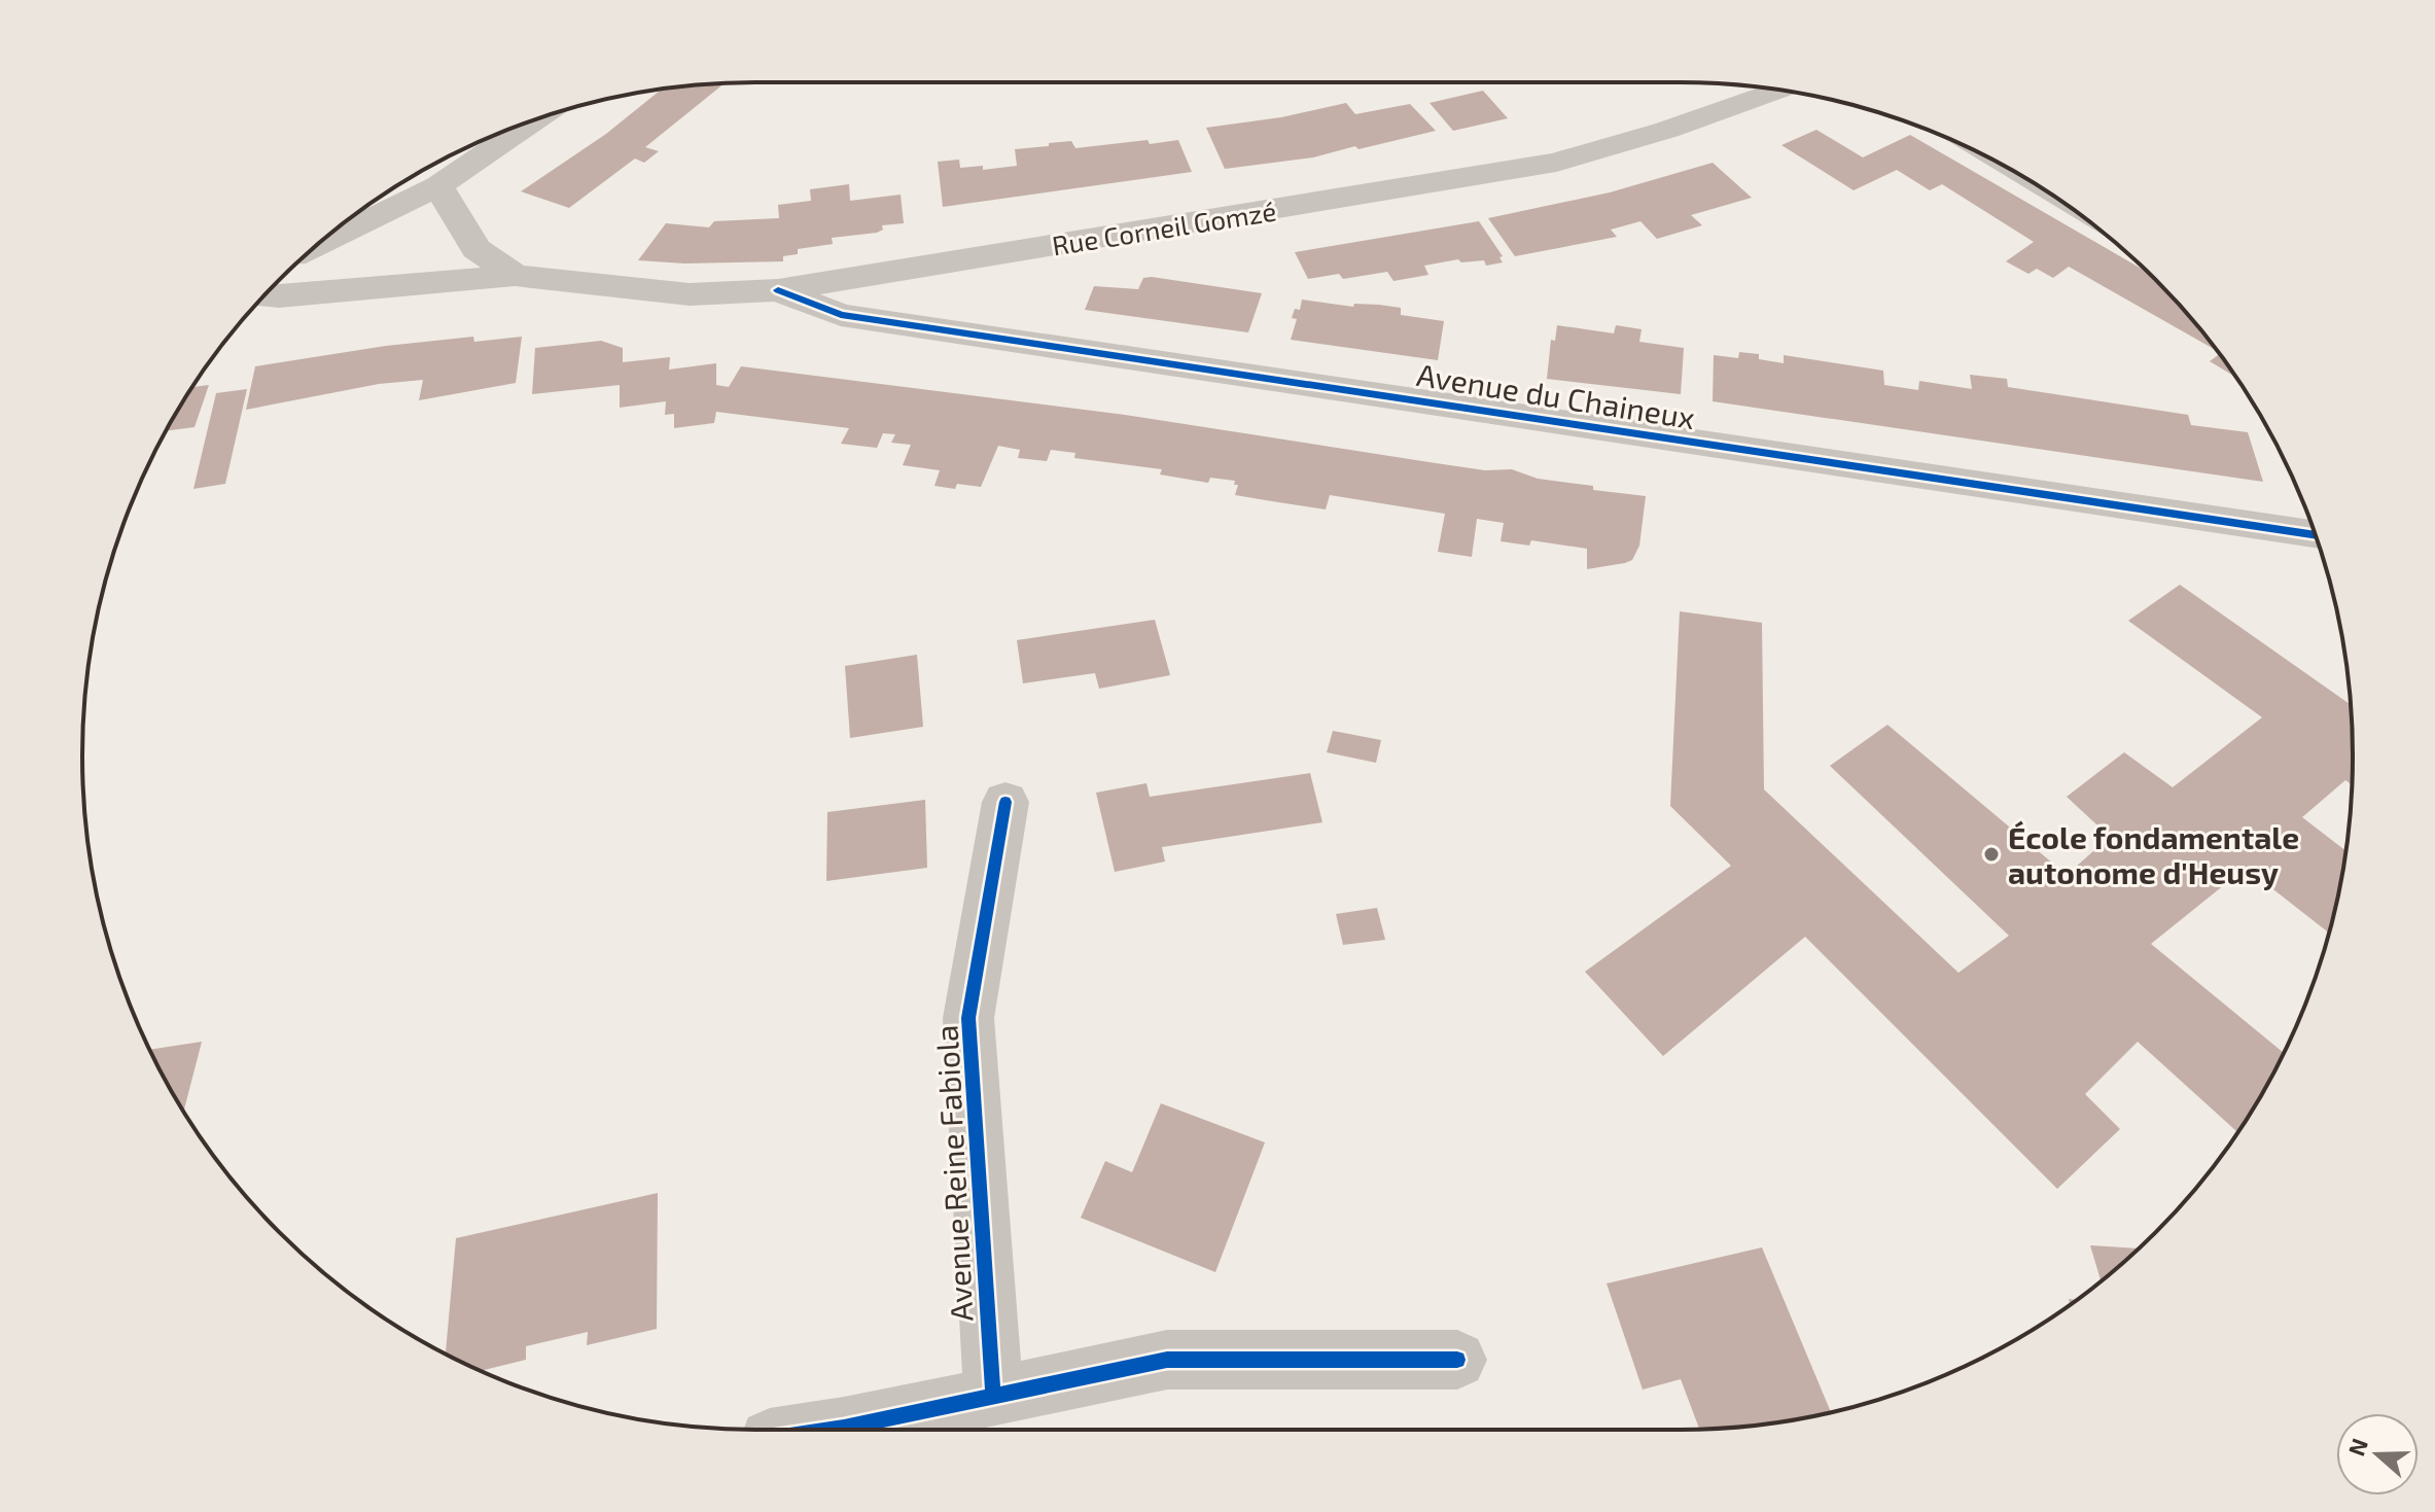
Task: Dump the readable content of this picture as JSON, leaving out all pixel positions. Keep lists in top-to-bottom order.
{
  "streets": {
    "street": ["Rue Corneil Gomzé", "Avenue du Chaineux", "Avenue Reine Fabiola"]
  },
  "crossings": [
    ["Rue Corneil Gomzé", "Avenue du Chaineux"]
  ],
  "places": ["École fondamentale autonome d'Heusy"],
  "north": "left"
}
